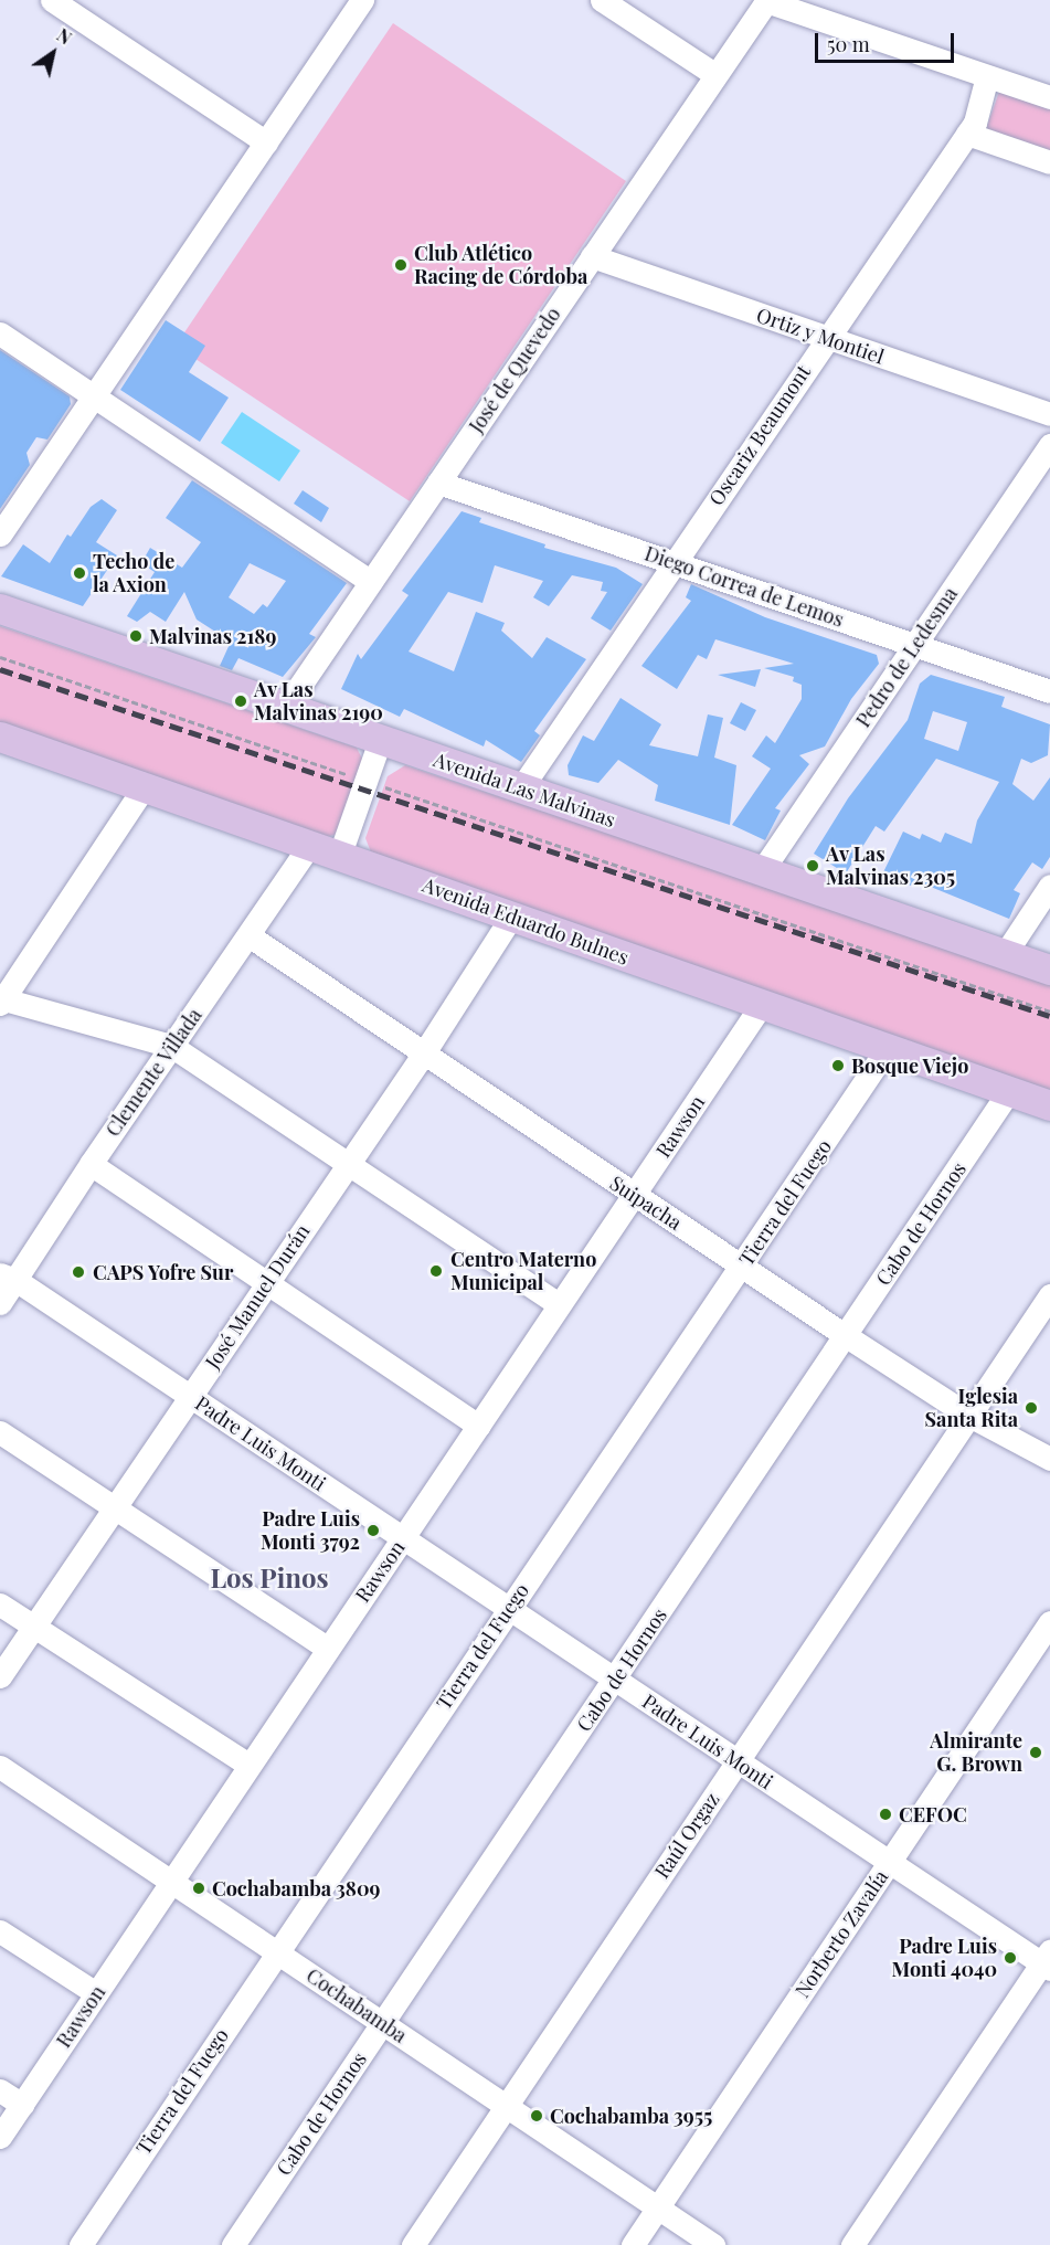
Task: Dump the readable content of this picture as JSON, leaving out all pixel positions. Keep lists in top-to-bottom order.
{
  "streets": {
    "main road": ["Avenida Las Malvinas", "Avenida Eduardo Bulnes"],
    "street": [
      "Ortiz y Montiel",
      "José de Quevedo",
      "Oscariz Beaumont",
      "Diego Correa de Lemos",
      "Pedro de Ledesma",
      "Clemente Villada",
      "Rawson",
      "Suipacha",
      "Tierra del Fuego",
      "Cabo de Hornos",
      "José Manuel Durán",
      "Padre Luis Monti",
      "Raúl Orgaz",
      "Norberto Zavalía",
      "Cochabamba"
    ]
  },
  "crossings": [
    ["Ortiz y Montiel", "José de Quevedo"],
    ["Ortiz y Montiel", "Oscariz Beaumont"],
    ["José de Quevedo", "Diego Correa de Lemos"],
    ["José de Quevedo", "Avenida Las Malvinas"],
    ["Oscariz Beaumont", "Diego Correa de Lemos"],
    ["Oscariz Beaumont", "Avenida Las Malvinas"],
    ["Diego Correa de Lemos", "Pedro de Ledesma"],
    ["Pedro de Ledesma", "Avenida Las Malvinas"],
    ["Avenida Eduardo Bulnes", "Clemente Villada"],
    ["Avenida Eduardo Bulnes", "Rawson"],
    ["Avenida Eduardo Bulnes", "Tierra del Fuego"],
    ["Avenida Eduardo Bulnes", "Cabo de Hornos"],
    ["Avenida Eduardo Bulnes", "José Manuel Durán"],
    ["Clemente Villada", "Suipacha"],
    ["Clemente Villada", "Padre Luis Monti"],
    ["Rawson", "Suipacha"],
    ["Rawson", "Padre Luis Monti"],
    ["Rawson", "Cochabamba"],
    ["Suipacha", "Tierra del Fuego"],
    ["Suipacha", "Cabo de Hornos"],
    ["Suipacha", "José Manuel Durán"],
    ["Suipacha", "Raúl Orgaz"],
    ["Tierra del Fuego", "Padre Luis Monti"],
    ["Tierra del Fuego", "Cochabamba"],
    ["Cabo de Hornos", "Padre Luis Monti"],
    ["Cabo de Hornos", "Cochabamba"],
    ["José Manuel Durán", "Padre Luis Monti"],
    ["Padre Luis Monti", "Raúl Orgaz"],
    ["Padre Luis Monti", "Norberto Zavalía"],
    ["Raúl Orgaz", "Cochabamba"],
    ["Norberto Zavalía", "Cochabamba"]
  ],
  "districts": ["Los Pinos"],
  "places": [
    "Club Atlético Racing de Córdoba",
    "Techo de la Axion",
    "Malvinas 2189",
    "Av Las Malvinas 2190",
    "Av Las Malvinas 2305",
    "Bosque Viejo",
    "Centro Materno Municipal",
    "CAPS Yofre Sur",
    "Iglesia Santa Rita",
    "Padre Luis Monti 3792",
    "Almirante G. Brown",
    "CEFOC",
    "Cochabamba 3809",
    "Padre Luis Monti 4040",
    "Cochabamba 3955"
  ],
  "scale_bar": "50 m",
  "north": "top right"
}
